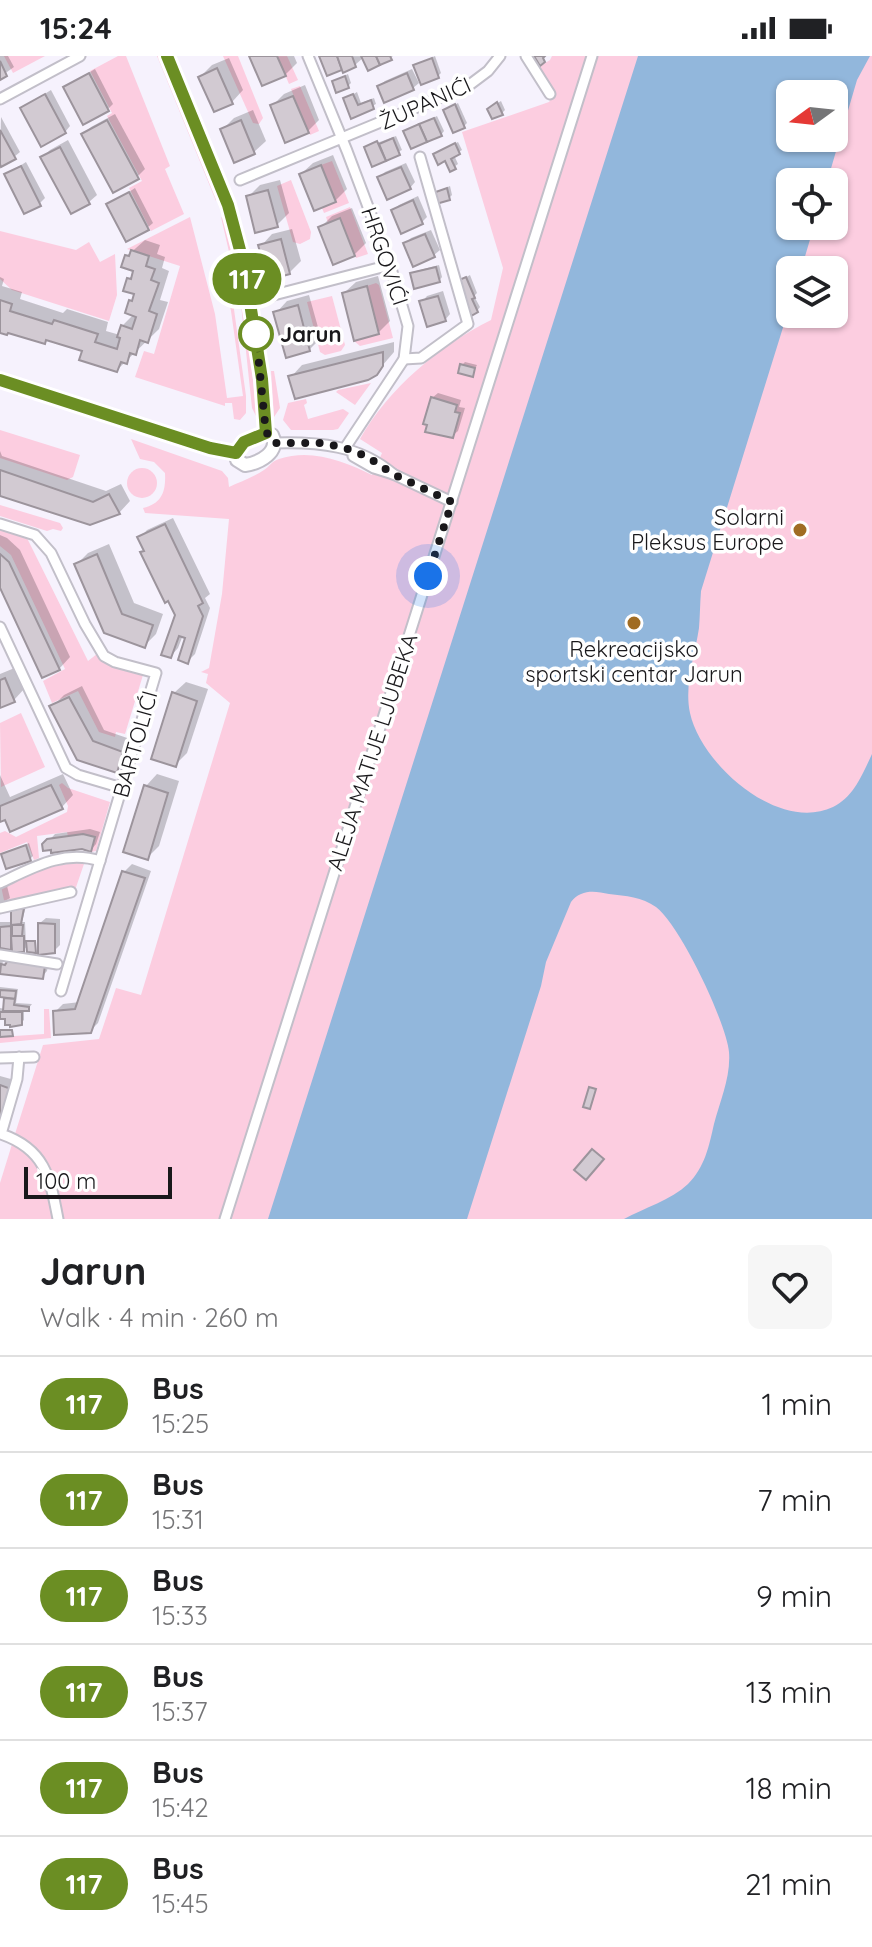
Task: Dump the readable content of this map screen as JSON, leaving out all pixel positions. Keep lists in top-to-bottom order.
{
  "streets": {
    "street": [
      "ŽUPANIĆI",
      "HRGOVIĆI",
      "BARTOLIĆI",
      "ALEJA MATIJE LJUBEKA"
    ]
  },
  "crossings": [
    ["ŽUPANIĆI", "HRGOVIĆI"]
  ],
  "places": ["Jarun", "Solarni Pleksus Europe", "Rekreacijsko sportski centar Jarun"],
  "lines": ["bus line 117"],
  "scale_bar": "100 m",
  "north": "left",
  "page": {
    "status": "15:24",
    "on_map": "117",
    "scale": "100 m",
    "heading": ["Jarun", "Walk · 4 min · 260 m"],
    "list": [
      {
        "mark": "117",
        "name": "Bus",
        "note": "15:25",
        "value": "1 min"
      },
      {
        "mark": "117",
        "name": "Bus",
        "note": "15:31",
        "value": "7 min"
      },
      {
        "mark": "117",
        "name": "Bus",
        "note": "15:33",
        "value": "9 min"
      },
      {
        "mark": "117",
        "name": "Bus",
        "note": "15:37",
        "value": "13 min"
      },
      {
        "mark": "117",
        "name": "Bus",
        "note": "15:42",
        "value": "18 min"
      },
      {
        "mark": "117",
        "name": "Bus",
        "note": "15:45",
        "value": "21 min"
      }
    ]
  }
}
